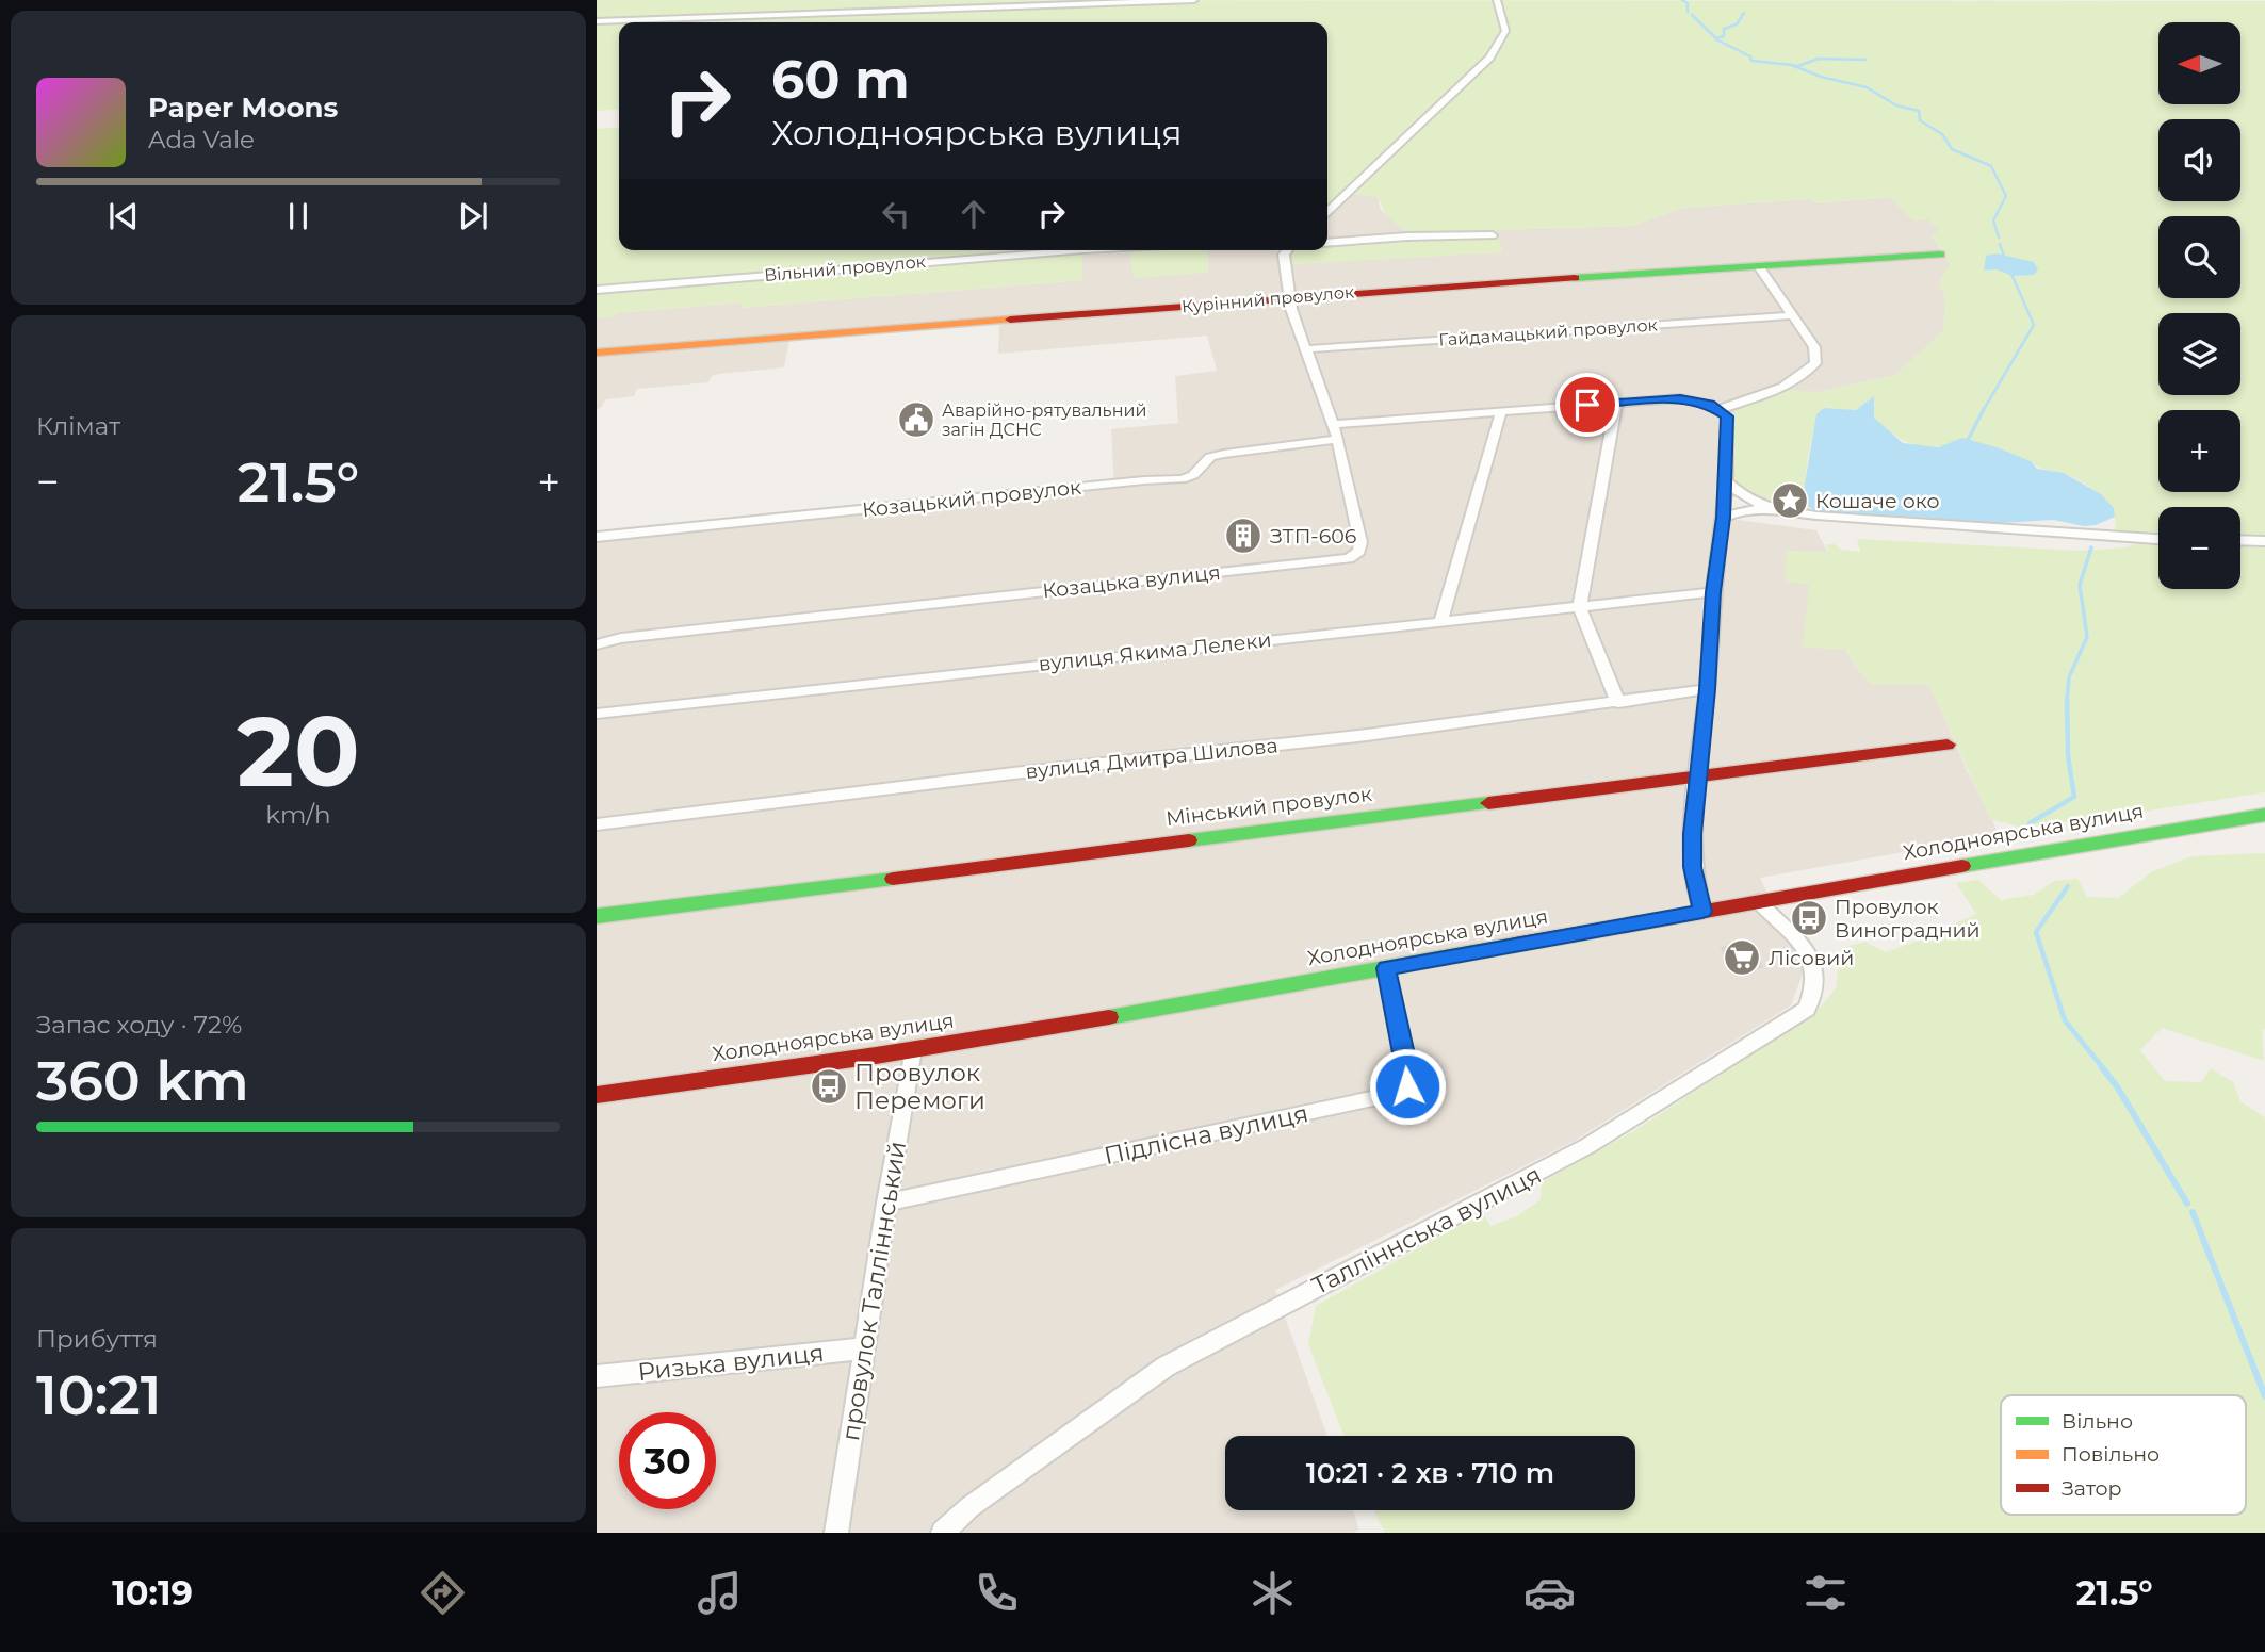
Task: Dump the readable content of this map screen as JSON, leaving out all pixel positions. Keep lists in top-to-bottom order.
{
  "streets": {
    "street": [
      "Вільний провулок",
      "Курінний провулок",
      "Гайдамацький провулок",
      "Козацький провулок",
      "Козацька вулиця",
      "вулиця Якима Лелеки",
      "вулиця Дмитра Шилова",
      "Мінський провулок",
      "Холодноярська вулиця",
      "Підлісна вулиця",
      "Талліннська вулиця",
      "провулок Талліннський",
      "Ризька вулиця"
    ]
  },
  "crossings": [
    ["Курінний провулок", "Козацька вулиця"],
    ["Гайдамацький провулок", "Козацька вулиця"],
    ["Козацький провулок", "Козацька вулиця"],
    ["Холодноярська вулиця", "Підлісна вулиця"],
    ["Холодноярська вулиця", "Талліннська вулиця"],
    ["Холодноярська вулиця", "провулок Талліннський"],
    ["Підлісна вулиця", "провулок Талліннський"],
    ["провулок Талліннський", "Ризька вулиця"]
  ],
  "places": {
    "public building": ["Аварійно-рятувальний загін ДСНС"],
    "place": ["Кошаче око"],
    "building": ["ЗТП-606"],
    "bus stop": ["Провулок Виноградний", "Провулок Перемоги"],
    "supermarket": ["Лісовий"]
  },
  "legend": ["Вільно", "Повільно", "Затор"],
  "north": "left",
  "page": {
    "map_buttons": ["+", "−"],
    "turn": ["60 m", "Холодноярська вулиця"],
    "song": ["Paper Moons", "Ada Vale"],
    "tile": [
      "Клімат",
      ["20", "km/h"],
      ["Запас ходу · 72%", "360 km"],
      ["Прибуття", "10:21"]
    ],
    "heat": ["−", "21.5°", "+"],
    "limit": "30",
    "trip": "10:21 · 2 хв · 710 m",
    "tabs": ["10:19", "21.5°"]
  }
}
